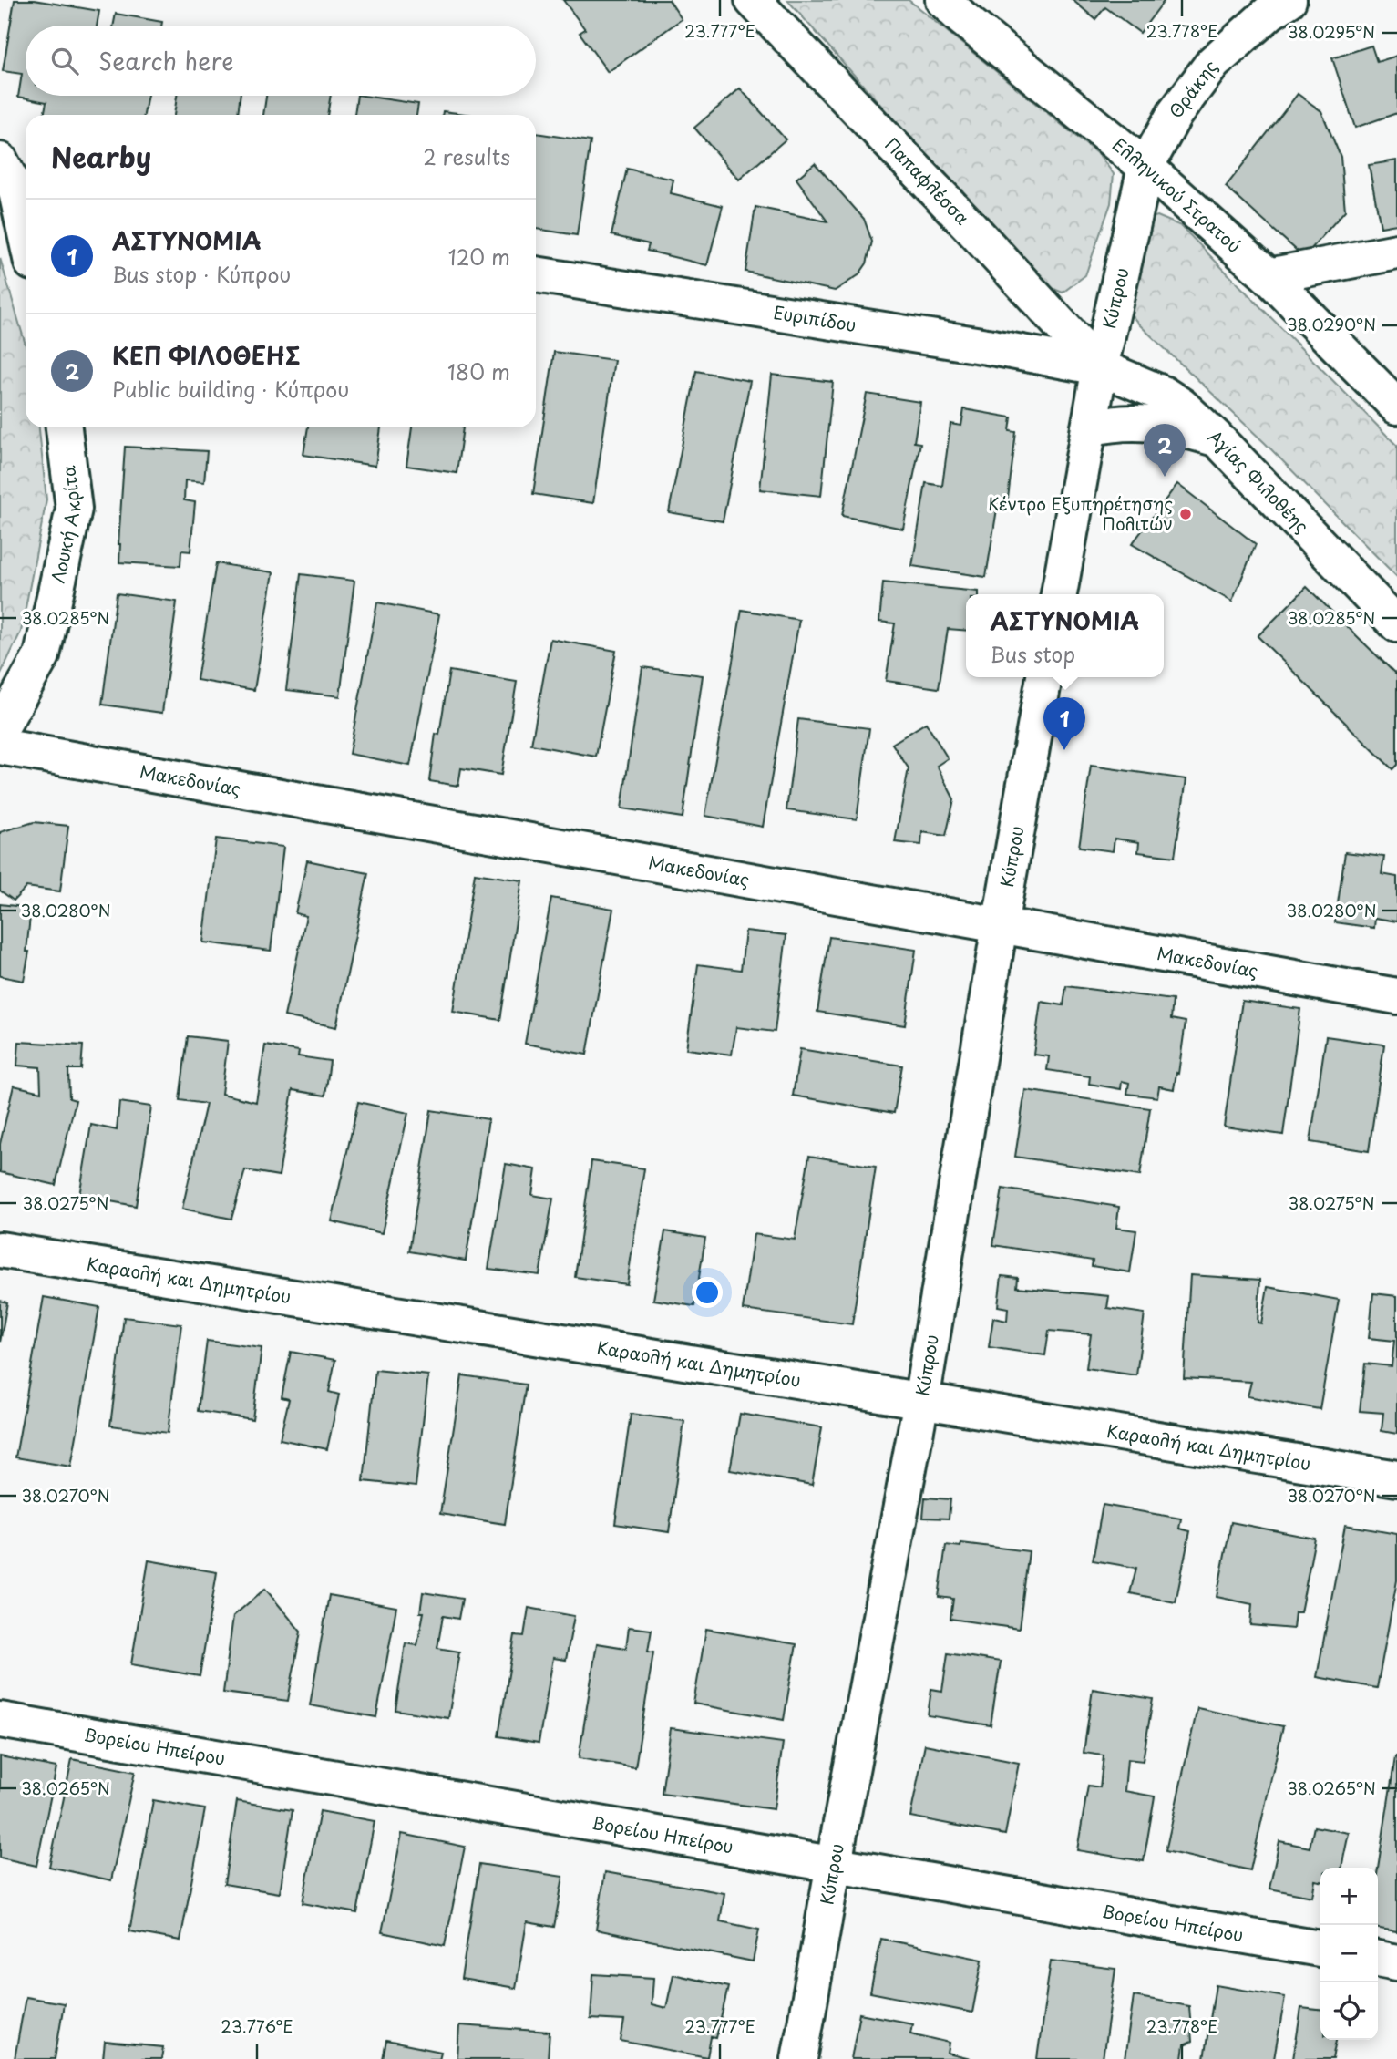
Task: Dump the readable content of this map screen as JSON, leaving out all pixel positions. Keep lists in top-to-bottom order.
{
  "streets": {
    "street": [
      "Θράκης",
      "Παπαφλέσσα",
      "Ελληνικού Στρατού",
      "Κύπρου",
      "Ευριπίδου",
      "Αγίας Φιλοθέης",
      "Λουκή Ακρίτα",
      "Μακεδονίας",
      "Καραολή και Δημητρίου",
      "Βορείου Ηπείρου"
    ]
  },
  "crossings": [
    ["Θράκης", "Ελληνικού Στρατού"],
    ["Θράκης", "Κύπρου"],
    ["Παπαφλέσσα", "Κύπρου"],
    ["Παπαφλέσσα", "Ευριπίδου"],
    ["Παπαφλέσσα", "Αγίας Φιλοθέης"],
    ["Ελληνικού Στρατού", "Κύπρου"],
    ["Κύπρου", "Ευριπίδου"],
    ["Κύπρου", "Αγίας Φιλοθέης"],
    ["Κύπρου", "Μακεδονίας"],
    ["Κύπρου", "Καραολή και Δημητρίου"],
    ["Κύπρου", "Βορείου Ηπείρου"],
    ["Ευριπίδου", "Αγίας Φιλοθέης"]
  ],
  "places": ["Κέντρο Εξυπηρέτησης Πολιτών"],
  "page": {
    "search": "Search here",
    "heading": ["Nearby", "2 results"],
    "list": [
      {
        "mark": "1",
        "name": "ΑΣΤΥΝΟΜΙΑ",
        "note": "Bus stop · Κύπρου",
        "value": "120 m"
      },
      {
        "mark": "2",
        "name": "ΚΕΠ ΦΙΛΟΘΕΗΣ",
        "note": "Public building · Κύπρου",
        "value": "180 m"
      }
    ],
    "pins": ["2", "1"],
    "popup": ["ΑΣΤΥΝΟΜΙΑ", "Bus stop"],
    "map_buttons": ["+", "−"]
  },
  "coordinates": [
    "23.777°E",
    "23.778°E",
    "38.0295°N",
    "38.0290°N",
    "38.0285°N",
    "38.0280°N",
    "38.0275°N",
    "38.0270°N",
    "38.0265°N",
    "23.776°E"
  ]
}
